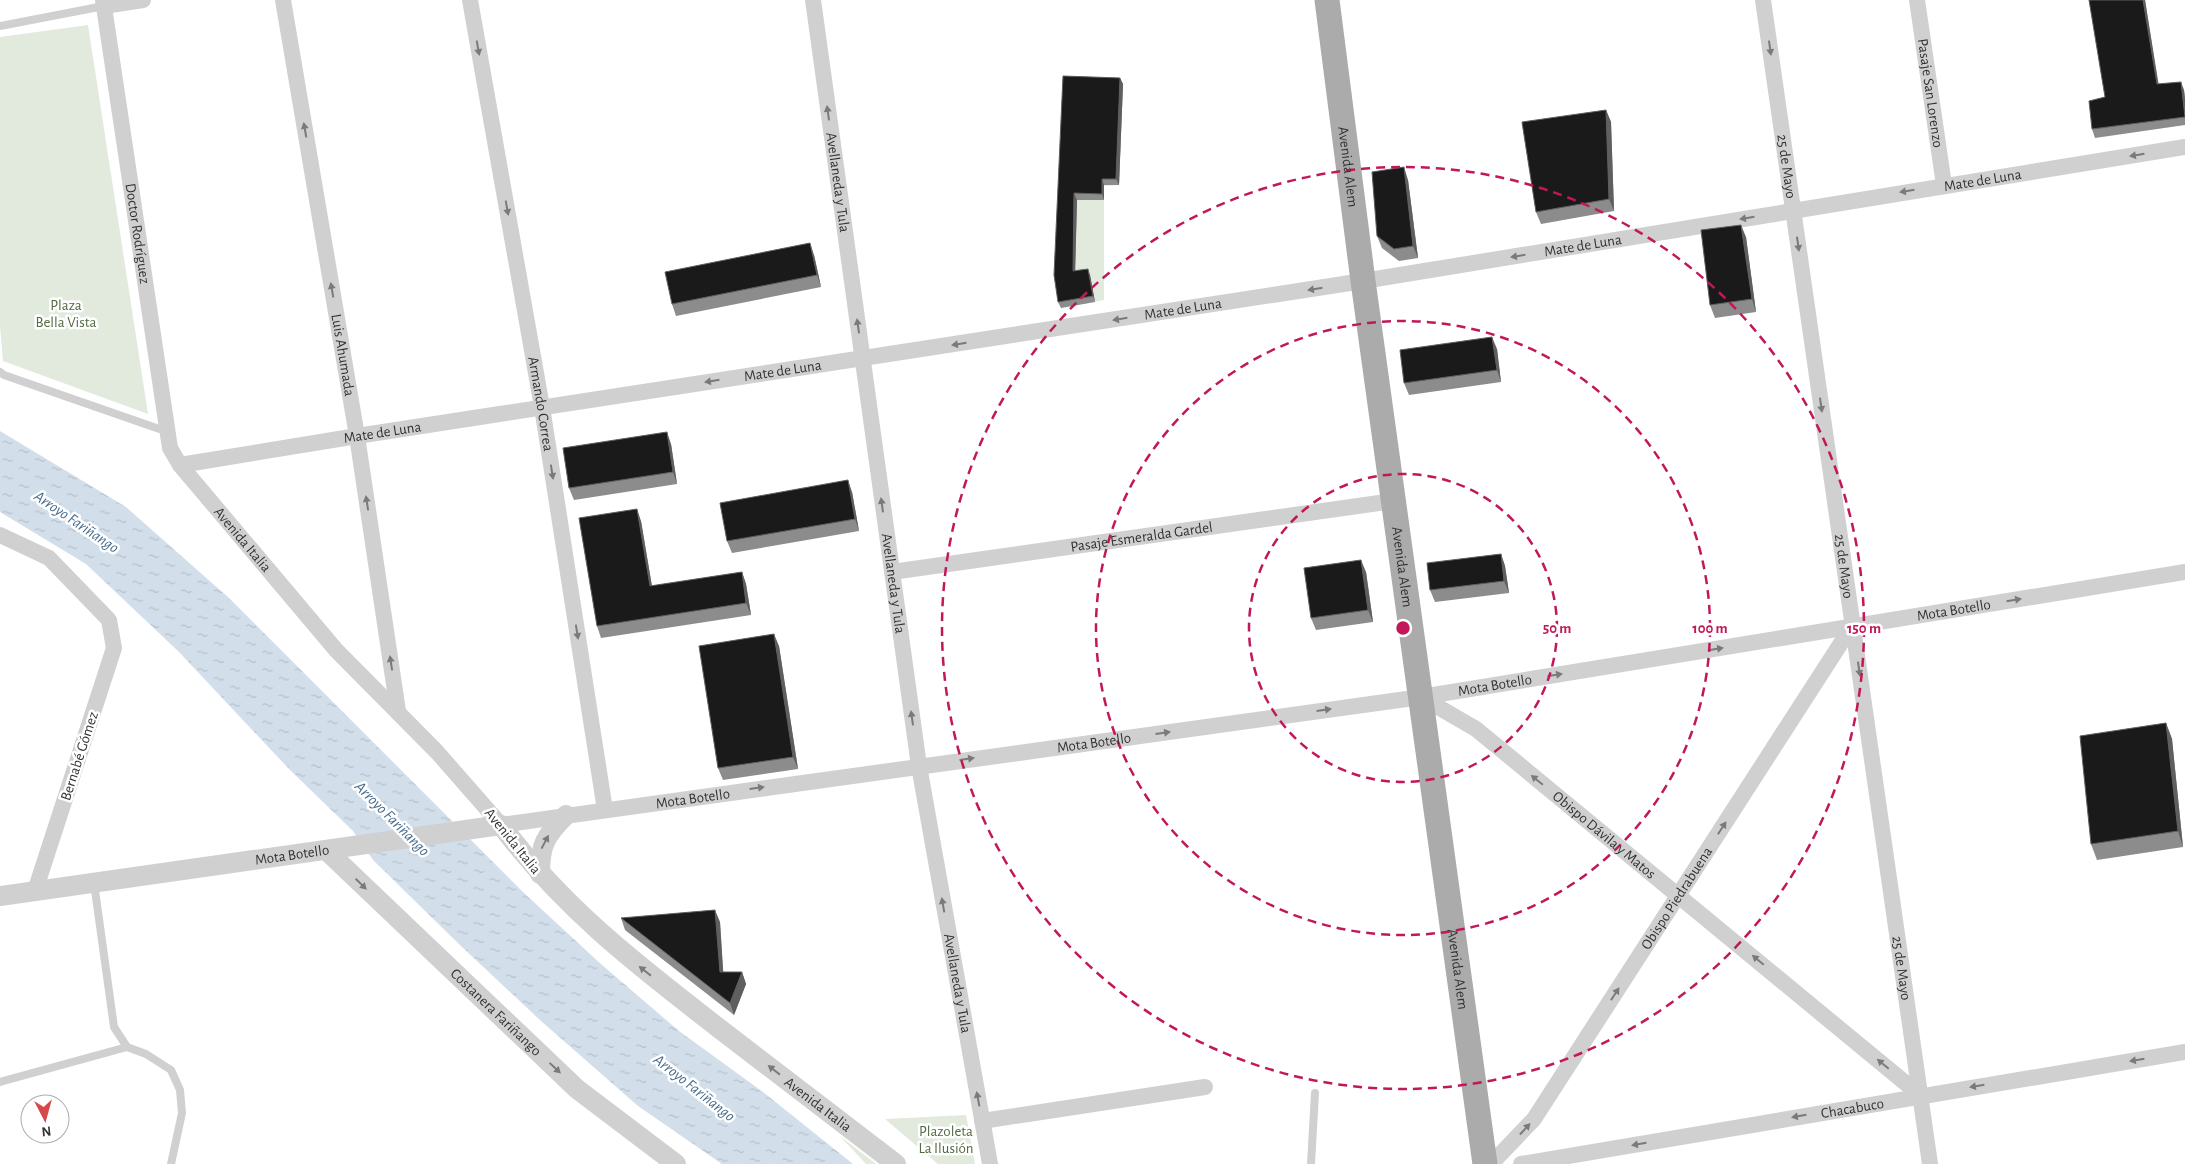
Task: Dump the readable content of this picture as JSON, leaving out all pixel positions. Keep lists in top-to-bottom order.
{
  "streets": {
    "main road": ["Avenida Alem"],
    "street": [
      "Pasaje San Lorenzo",
      "25 de Mayo",
      "Mate de Luna",
      "Avellaneda y Tula",
      "Doctor Rodríguez",
      "Luis Ahumada",
      "Armando Correa",
      "Pasaje Esmeralda Gardel",
      "Avenida Italia",
      "Mota Botello",
      "Bernabé Gómez",
      "Obispo Dávila y Matos",
      "Obispo Piedrabuena",
      "Costanera Fariñango",
      "Chacabuco"
    ]
  },
  "crossings": [
    ["Pasaje San Lorenzo", "Mate de Luna"],
    ["Avenida Alem", "Mate de Luna"],
    ["Avenida Alem", "Pasaje Esmeralda Gardel"],
    ["Avenida Alem", "Mota Botello"],
    ["Avenida Alem", "Obispo Dávila y Matos"],
    ["25 de Mayo", "Mate de Luna"],
    ["25 de Mayo", "Mota Botello"],
    ["25 de Mayo", "Obispo Dávila y Matos"],
    ["25 de Mayo", "Obispo Piedrabuena"],
    ["25 de Mayo", "Chacabuco"],
    ["Mate de Luna", "Avellaneda y Tula"],
    ["Mate de Luna", "Doctor Rodríguez"],
    ["Mate de Luna", "Luis Ahumada"],
    ["Mate de Luna", "Armando Correa"],
    ["Mate de Luna", "Avenida Italia"],
    ["Avellaneda y Tula", "Pasaje Esmeralda Gardel"],
    ["Avellaneda y Tula", "Mota Botello"],
    ["Doctor Rodríguez", "Avenida Italia"],
    ["Luis Ahumada", "Avenida Italia"],
    ["Armando Correa", "Mota Botello"],
    ["Avenida Italia", "Mota Botello"],
    ["Mota Botello", "Bernabé Gómez"],
    ["Mota Botello", "Obispo Dávila y Matos"],
    ["Mota Botello", "Obispo Piedrabuena"],
    ["Mota Botello", "Costanera Fariñango"],
    ["Obispo Dávila y Matos", "Obispo Piedrabuena"],
    ["Obispo Dávila y Matos", "Chacabuco"]
  ],
  "one_way": [
    "25 de Mayo",
    "Mate de Luna",
    "Avellaneda y Tula",
    "Luis Ahumada",
    "Armando Correa",
    "Avenida Italia",
    "Mota Botello",
    "Obispo Dávila y Matos",
    "Obispo Piedrabuena",
    "Costanera Fariñango",
    "Chacabuco"
  ],
  "water": ["Arroyo Fariñango"],
  "parks": ["Plaza Bella Vista", "Plazoleta La Ilusión"],
  "north": "bottom",
  "rings": ["50 m", "100 m", "150 m"]
}
